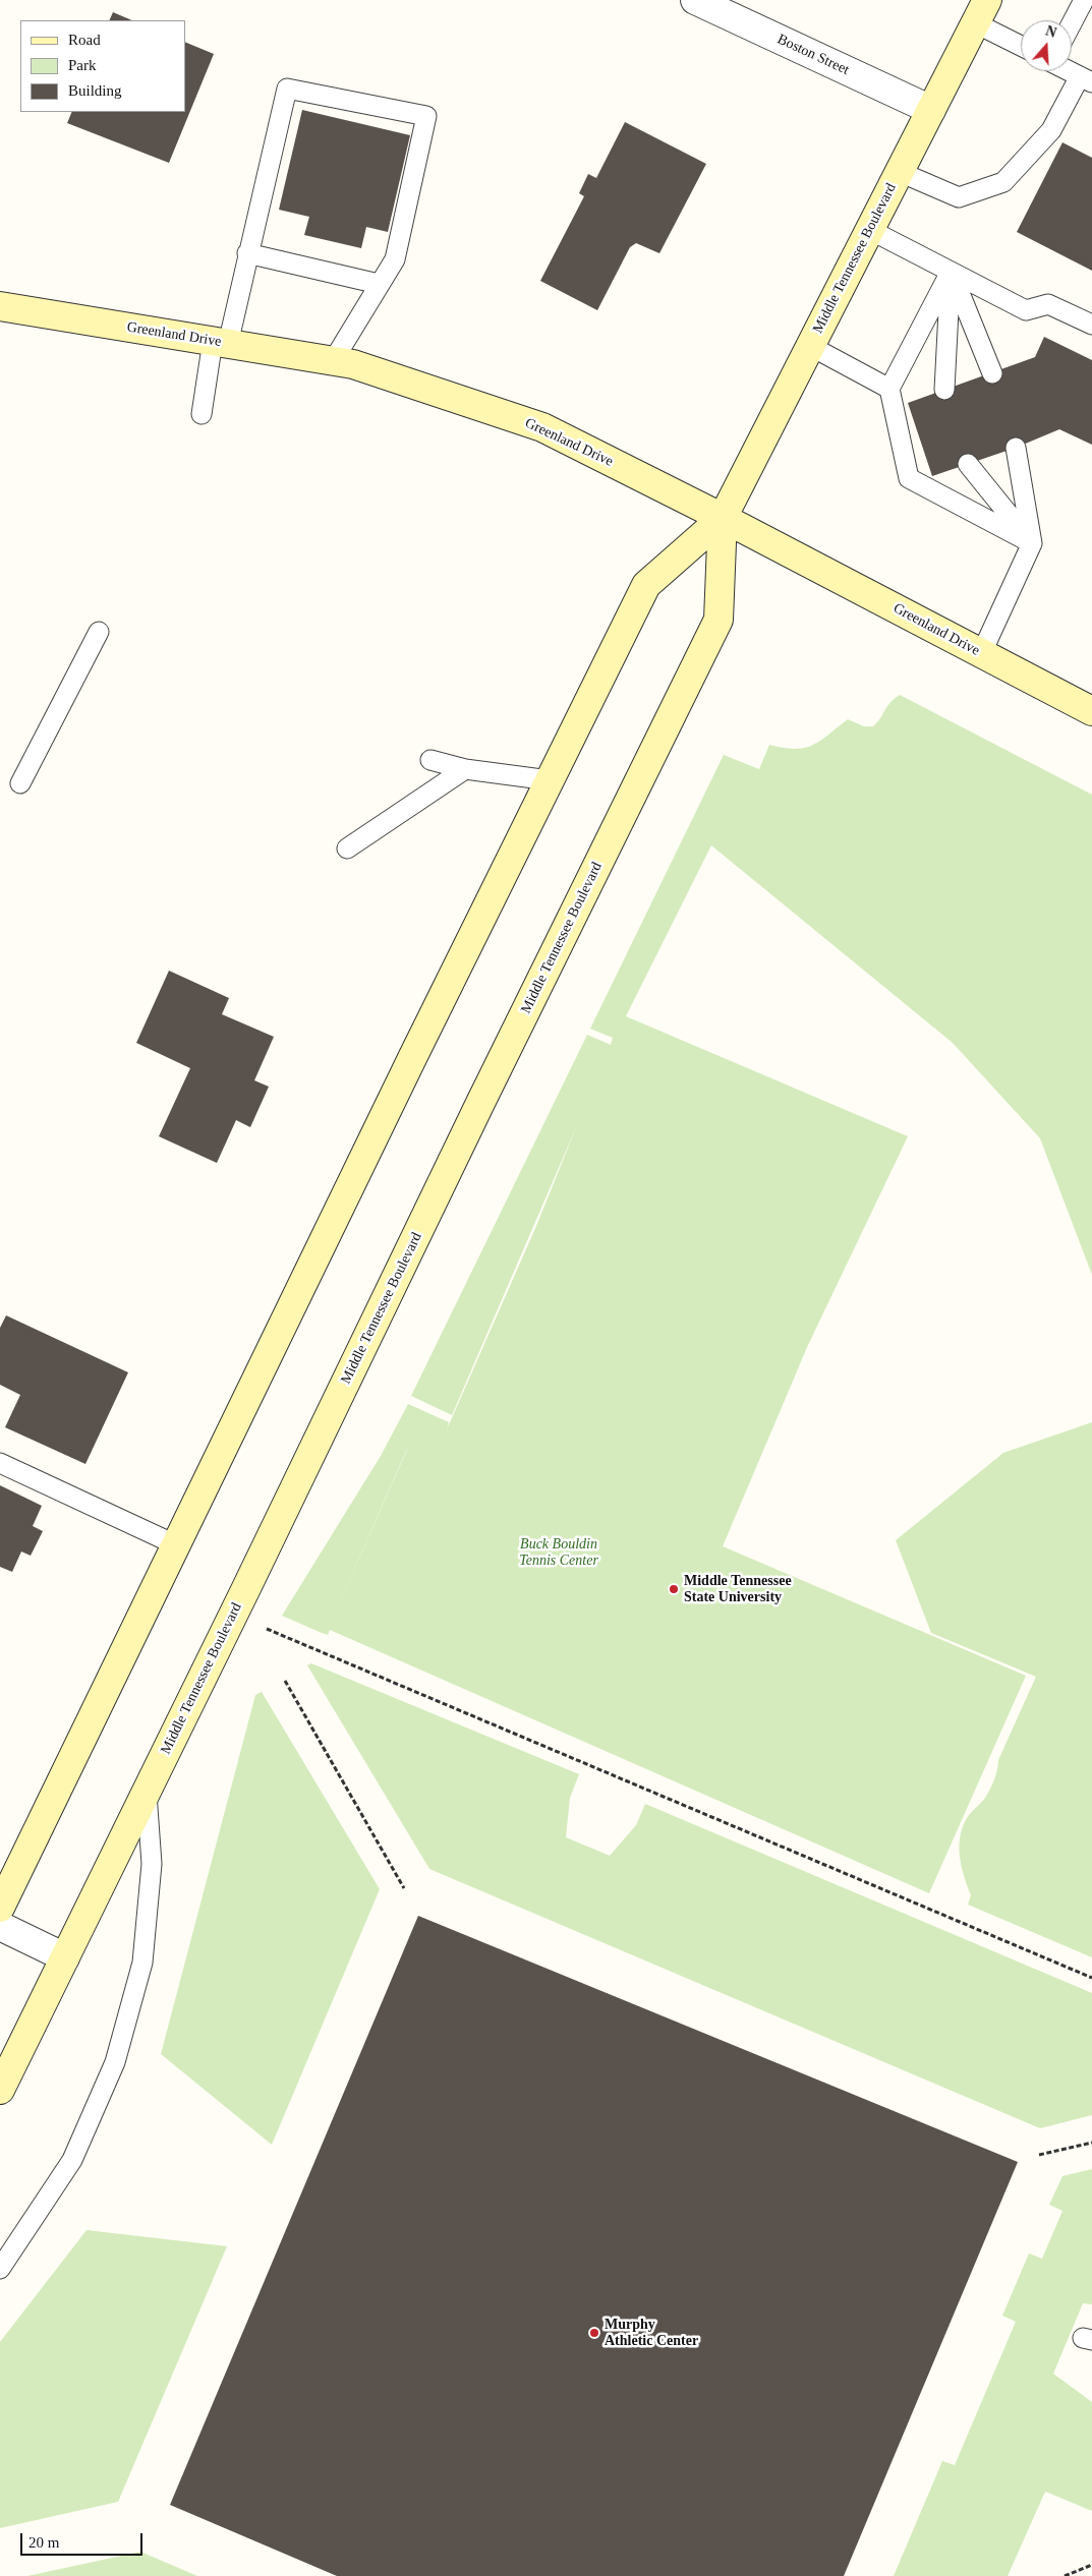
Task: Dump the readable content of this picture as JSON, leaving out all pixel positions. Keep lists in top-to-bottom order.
{
  "streets": {
    "main road": ["Middle Tennessee Boulevard", "Greenland Drive"],
    "street": ["Boston Street"]
  },
  "crossings": [
    ["Boston Street", "Middle Tennessee Boulevard"],
    ["Middle Tennessee Boulevard", "Greenland Drive"]
  ],
  "parks": ["Buck Bouldin Tennis Center"],
  "places": ["Middle Tennessee State University", "Murphy Athletic Center"],
  "legend": ["Road", "Park", "Building"],
  "scale_bar": "20 m",
  "north": "top"
}
